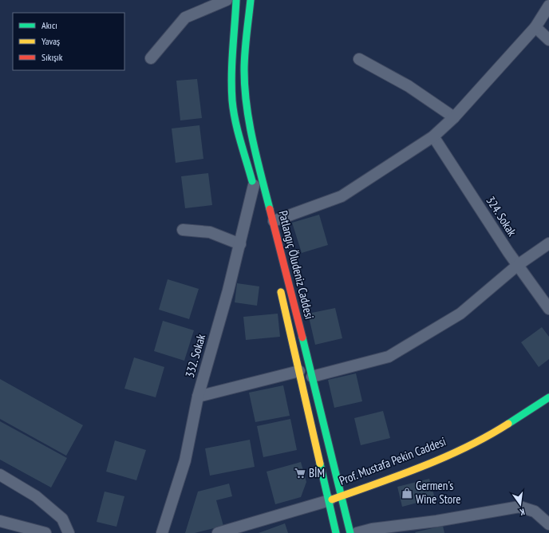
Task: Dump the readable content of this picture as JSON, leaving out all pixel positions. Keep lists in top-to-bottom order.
{
  "streets": {
    "main road": ["Patlangıç Öludeniz Caddesi", "Prof. Mustafa Pekin Caddesi"],
    "street": ["324. Sokak", "332. Sokak"]
  },
  "crossings": [
    ["Patlangıç Öludeniz Caddesi", "Prof. Mustafa Pekin Caddesi"]
  ],
  "places": {
    "supermarket": ["BİM"],
    "shop": ["Germen's Wine Store"]
  },
  "legend": ["Akıcı", "Yavaş", "Sıkışık"],
  "north": "bottom"
}
